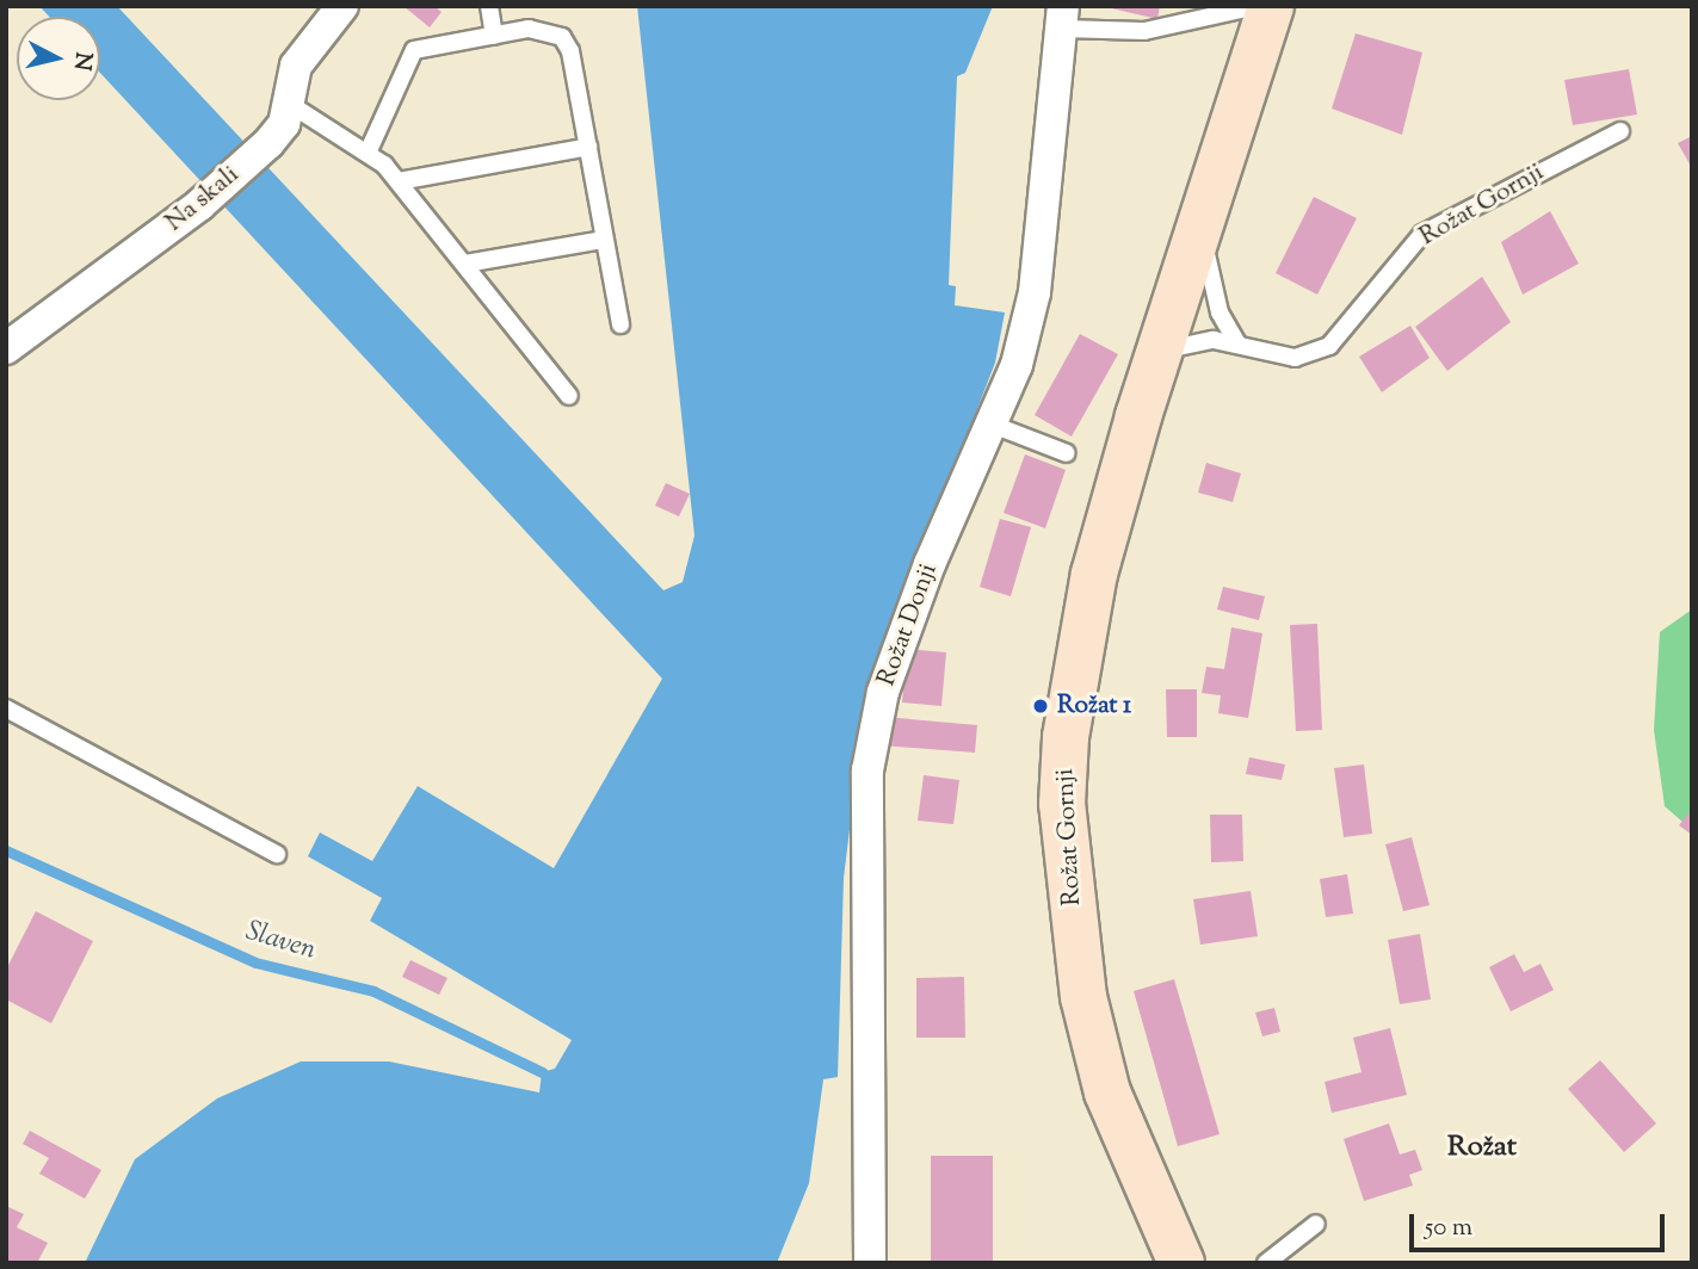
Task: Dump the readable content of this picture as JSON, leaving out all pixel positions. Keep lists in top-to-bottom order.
{
  "streets": {
    "main road": ["Rožat Gornji"],
    "street": ["Na skali", "Rožat Donji"]
  },
  "districts": ["Rožat"],
  "water": ["Slaven"],
  "places": ["Rožat 1"],
  "scale_bar": "50 m",
  "north": "right"
}
